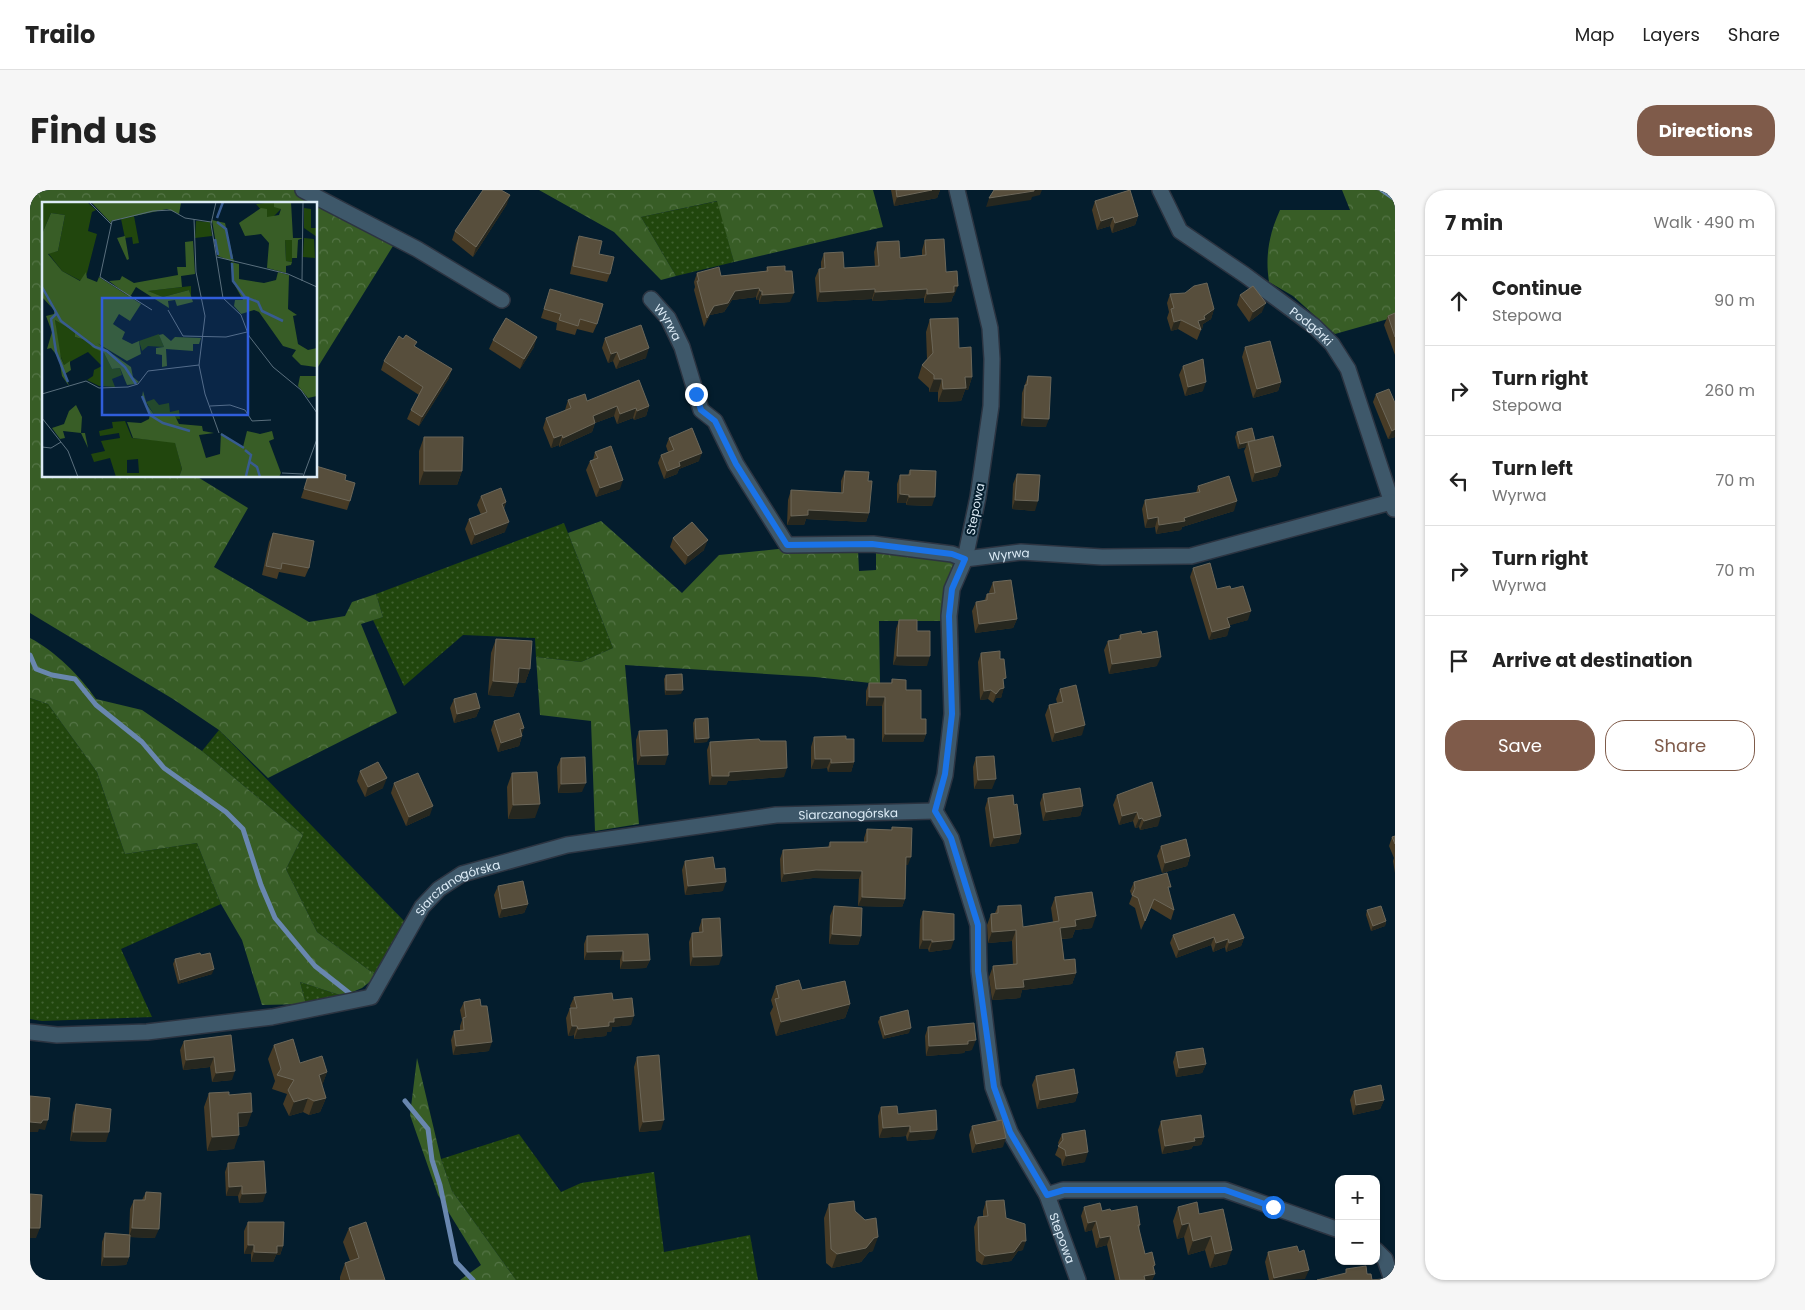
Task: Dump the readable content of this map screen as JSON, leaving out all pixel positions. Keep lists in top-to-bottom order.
{
  "streets": {
    "street": [
      "Wyrwa",
      "Podgórki",
      "Stepowa",
      "Siarczanogórska"
    ]
  },
  "crossings": [
    ["Wyrwa", "Podgórki"],
    ["Wyrwa", "Stepowa"],
    ["Stepowa", "Siarczanogórska"]
  ],
  "page": {
    "header": "Trailo",
    "nav": ["Map", "Layers", "Share"],
    "title": "Find us",
    "buttons": [
      "Directions",
      ["Save", "Share"]
    ],
    "heading": ["7 min", "Walk · 490 m"],
    "list": [
      ["Continue", "Stepowa", "90 m"],
      ["Turn right", "Stepowa", "260 m"],
      ["Turn left", "Wyrwa", "70 m"],
      ["Turn right", "Wyrwa", "70 m"],
      "Arrive at destination"
    ],
    "map_buttons": ["+", "−"]
  }
}
